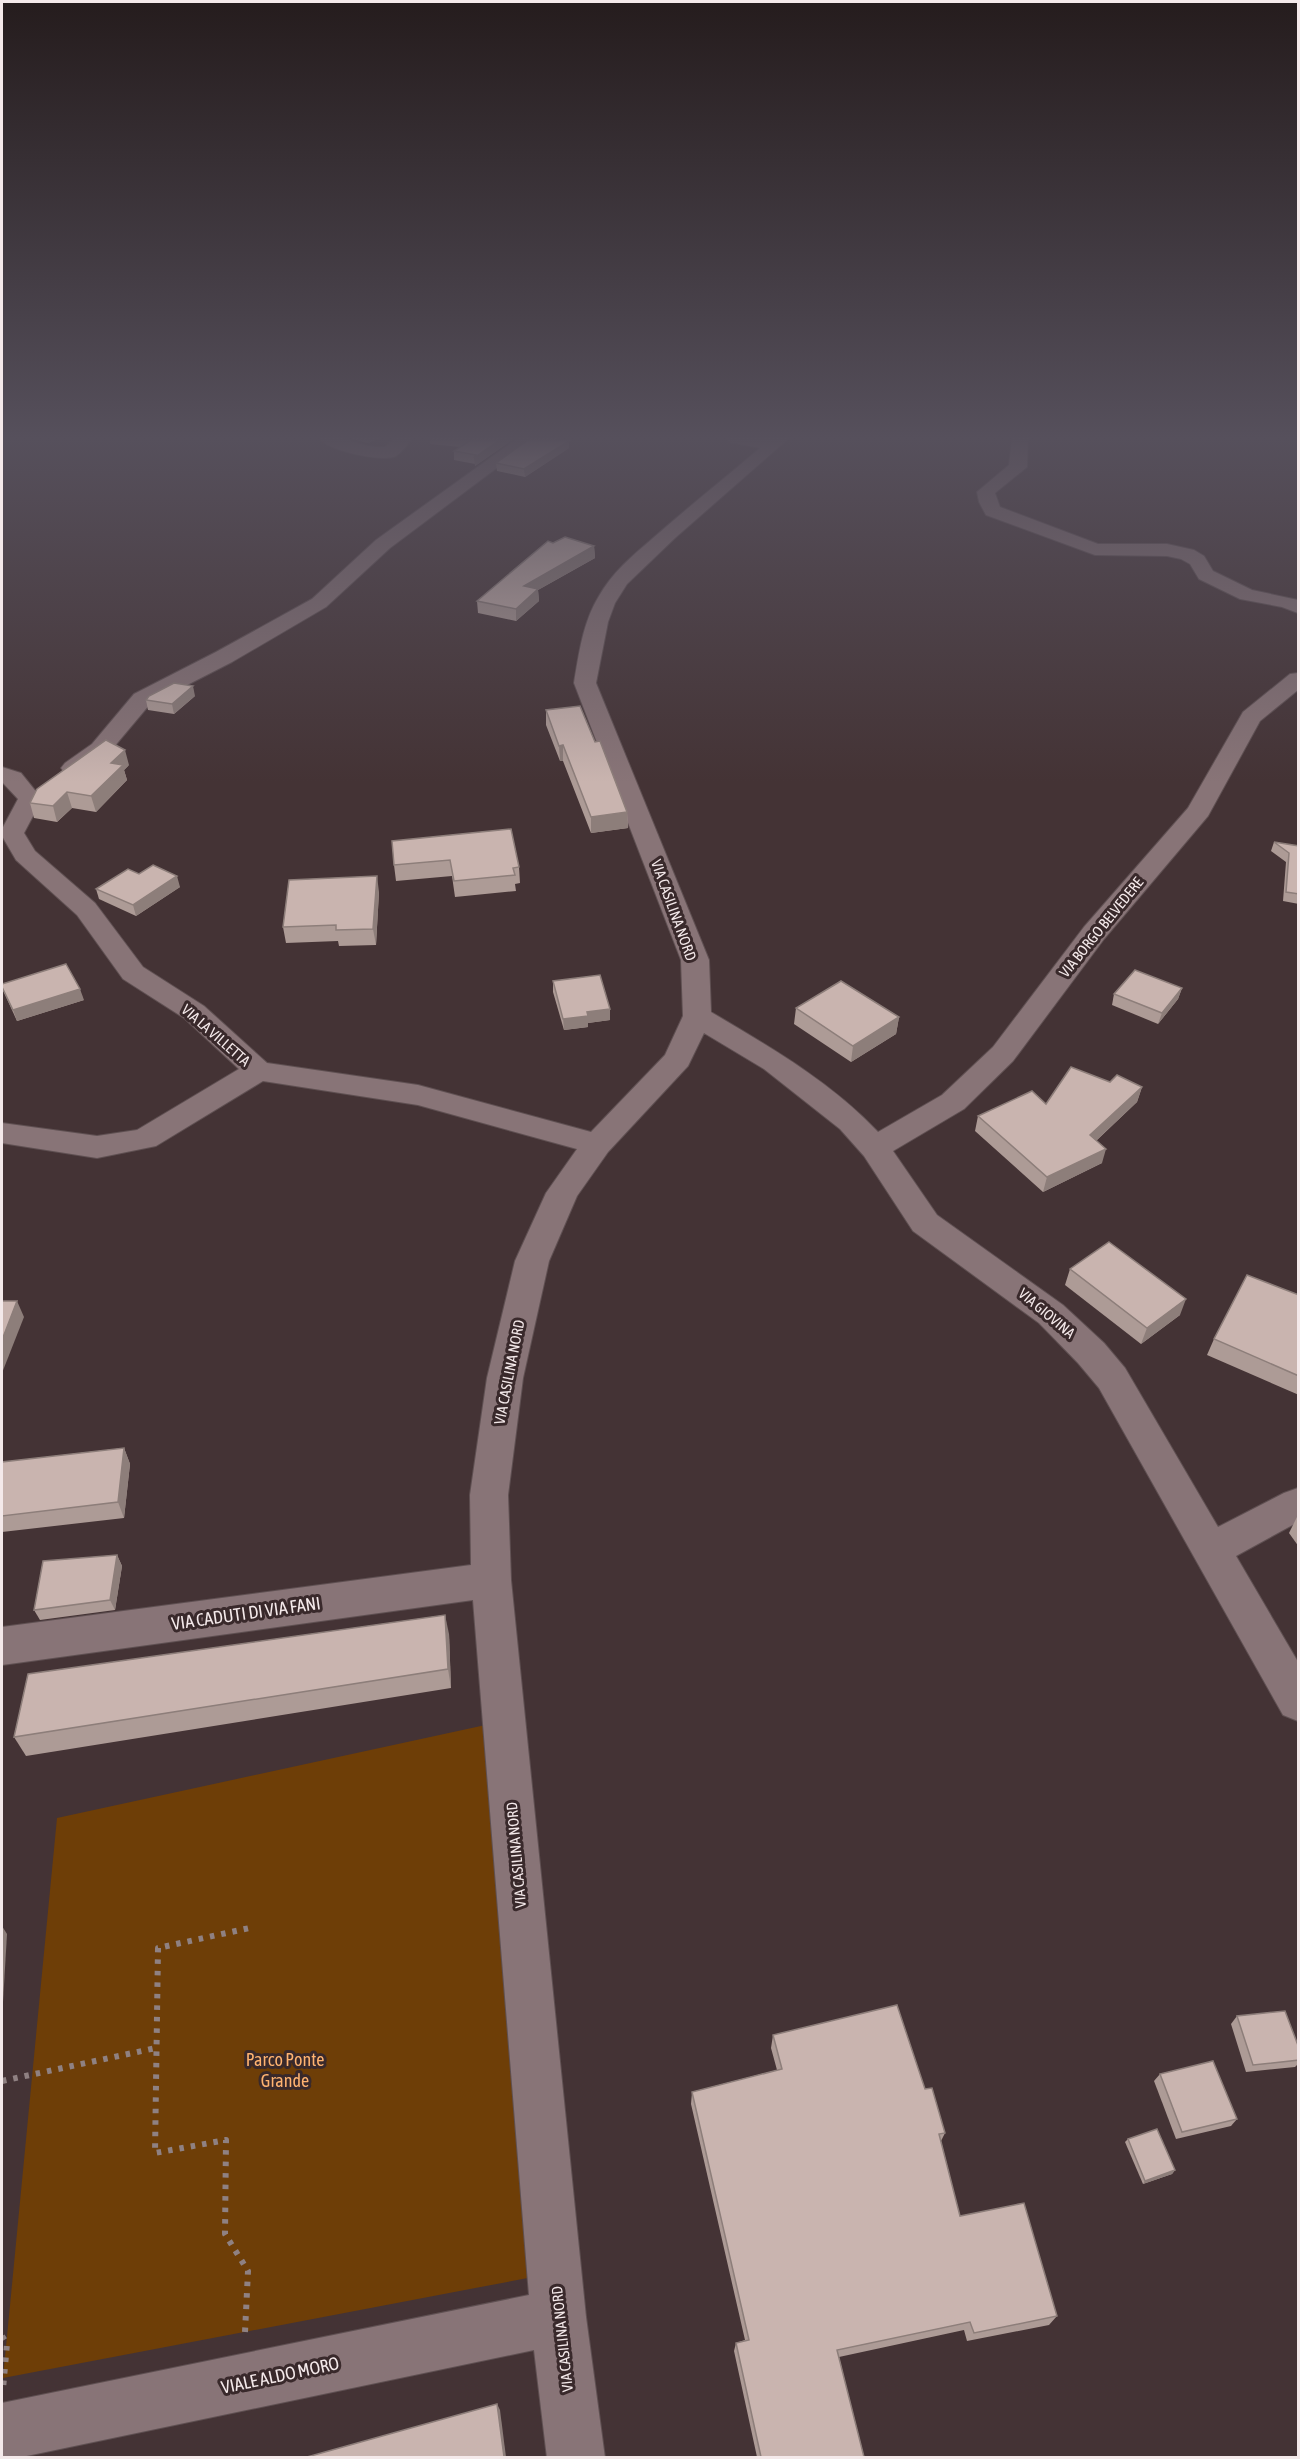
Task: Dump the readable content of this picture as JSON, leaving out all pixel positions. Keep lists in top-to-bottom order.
{
  "streets": {
    "street": [
      "VIA CASILINA NORD",
      "VIA BORGO BELVEDERE",
      "VIA LA VILLETTA",
      "VIA GIOVINA",
      "VIA CADUTI DI VIA FANI",
      "VIALE ALDO MORO"
    ]
  },
  "crossings": [
    ["VIA CASILINA NORD", "VIA LA VILLETTA"],
    ["VIA CASILINA NORD", "VIA GIOVINA"],
    ["VIA CASILINA NORD", "VIA CADUTI DI VIA FANI"],
    ["VIA CASILINA NORD", "VIALE ALDO MORO"],
    ["VIA BORGO BELVEDERE", "VIA GIOVINA"]
  ],
  "parks": ["Parco Ponte Grande"]
}
